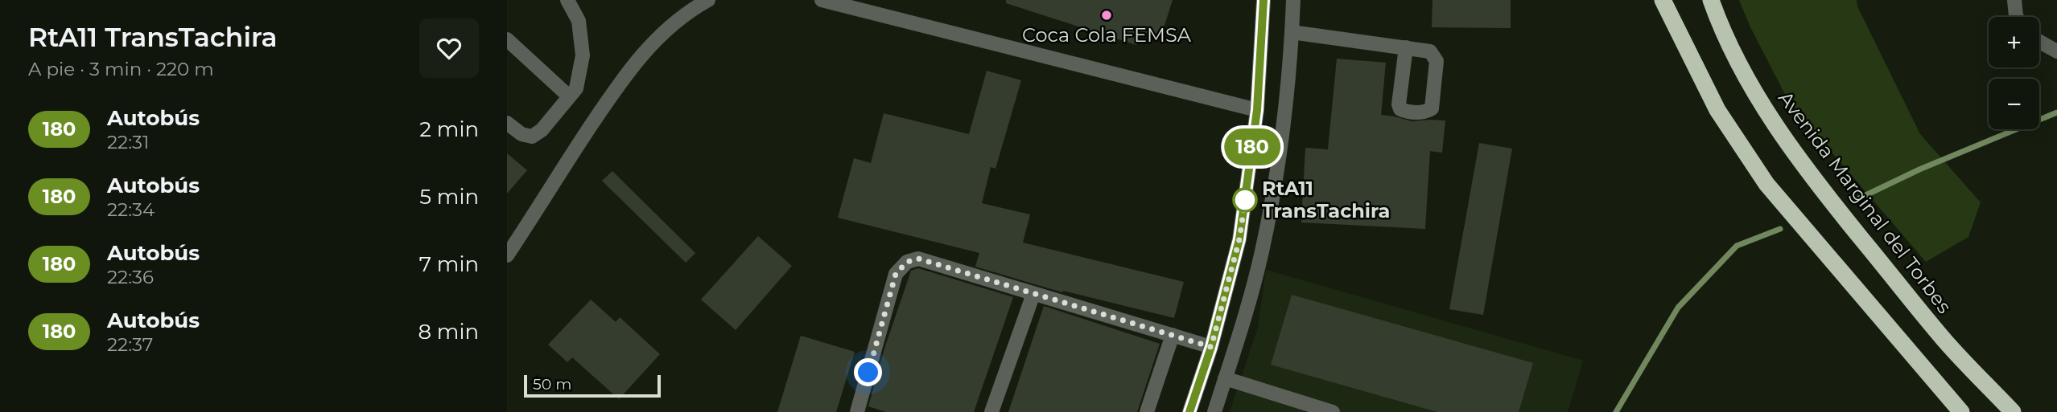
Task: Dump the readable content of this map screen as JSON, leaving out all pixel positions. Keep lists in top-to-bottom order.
{
  "streets": {
    "highway": ["Avenida Marginal del Torbes"]
  },
  "places": ["Coca Cola FEMSA", "RtA11 TransTachira"],
  "lines": ["bus line 180"],
  "scale_bar": "50 m",
  "page": {
    "heading": ["RtA11 TransTachira", "A pie · 3 min · 220 m"],
    "on_map": "180",
    "map_buttons": ["+", "−"],
    "list": [
      {
        "mark": "180",
        "name": "Autobús",
        "note": "22:31",
        "value": "2 min"
      },
      {
        "mark": "180",
        "name": "Autobús",
        "note": "22:34",
        "value": "5 min"
      },
      {
        "mark": "180",
        "name": "Autobús",
        "note": "22:36",
        "value": "7 min"
      },
      {
        "mark": "180",
        "name": "Autobús",
        "note": "22:37",
        "value": "8 min"
      }
    ],
    "scale": "50 m"
  }
}
